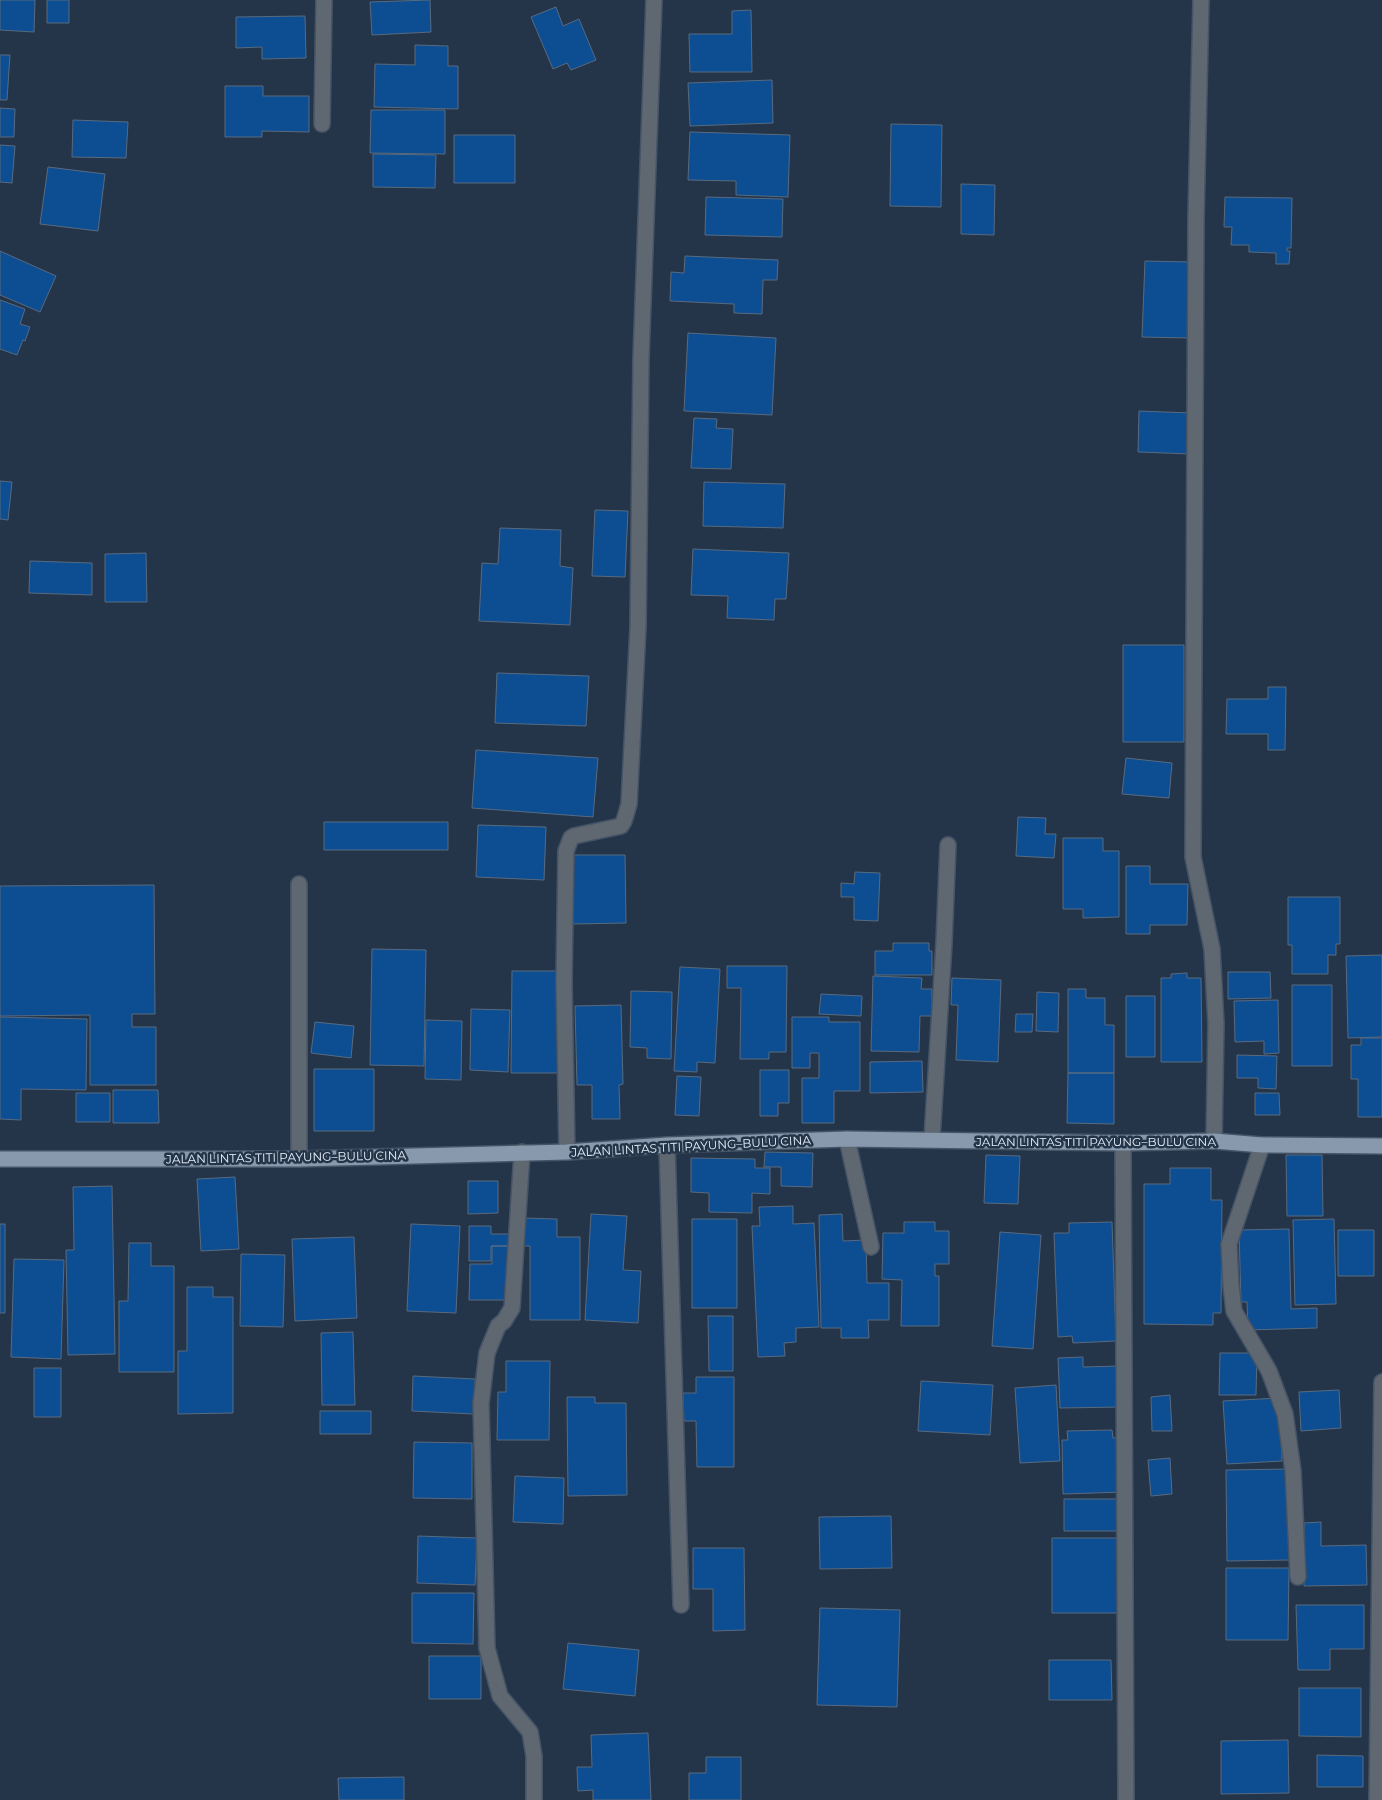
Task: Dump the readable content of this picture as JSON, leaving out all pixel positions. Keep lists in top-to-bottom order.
{
  "streets": {
    "main road": ["JALAN LINTAS TITI PAYUNG–BULU CINA"]
  }
}
